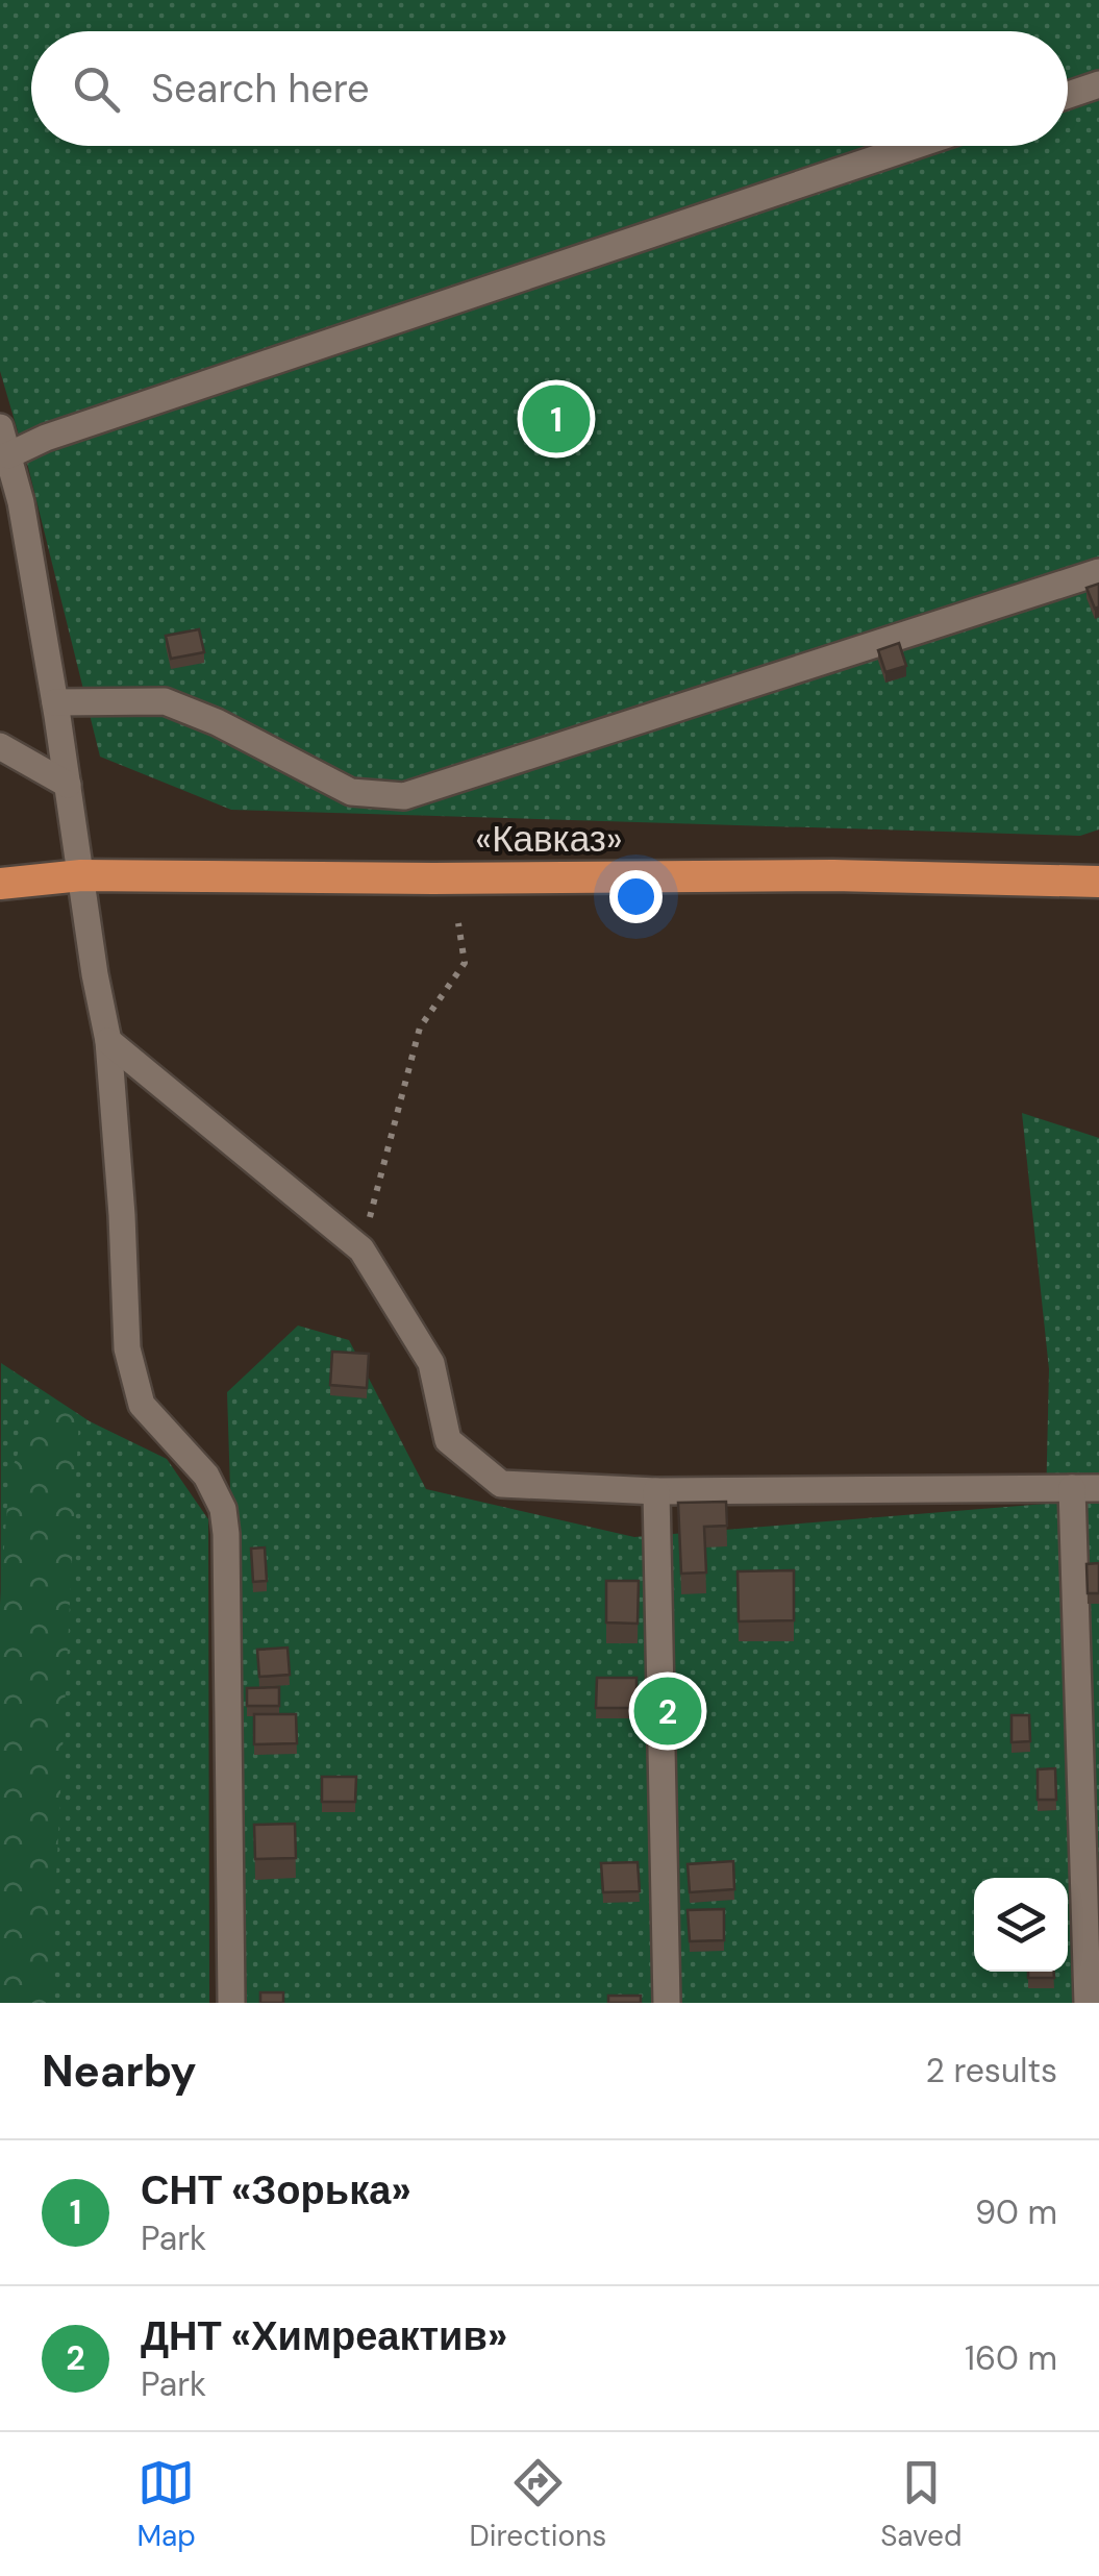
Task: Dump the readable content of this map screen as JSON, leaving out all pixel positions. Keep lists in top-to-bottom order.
{
  "streets": {
    "highway": ["«Кавказ»"]
  },
  "page": {
    "search": "Search here",
    "pins": ["1", "2"],
    "heading": ["Nearby", "2 results"],
    "list": [
      {
        "mark": "1",
        "name": "СНТ «Зорька»",
        "note": "Park",
        "value": "90 m"
      },
      {
        "mark": "2",
        "name": "ДНТ «Химреактив»",
        "note": "Park",
        "value": "160 m"
      }
    ],
    "nav": ["Map", "Directions", "Saved"]
  }
}
